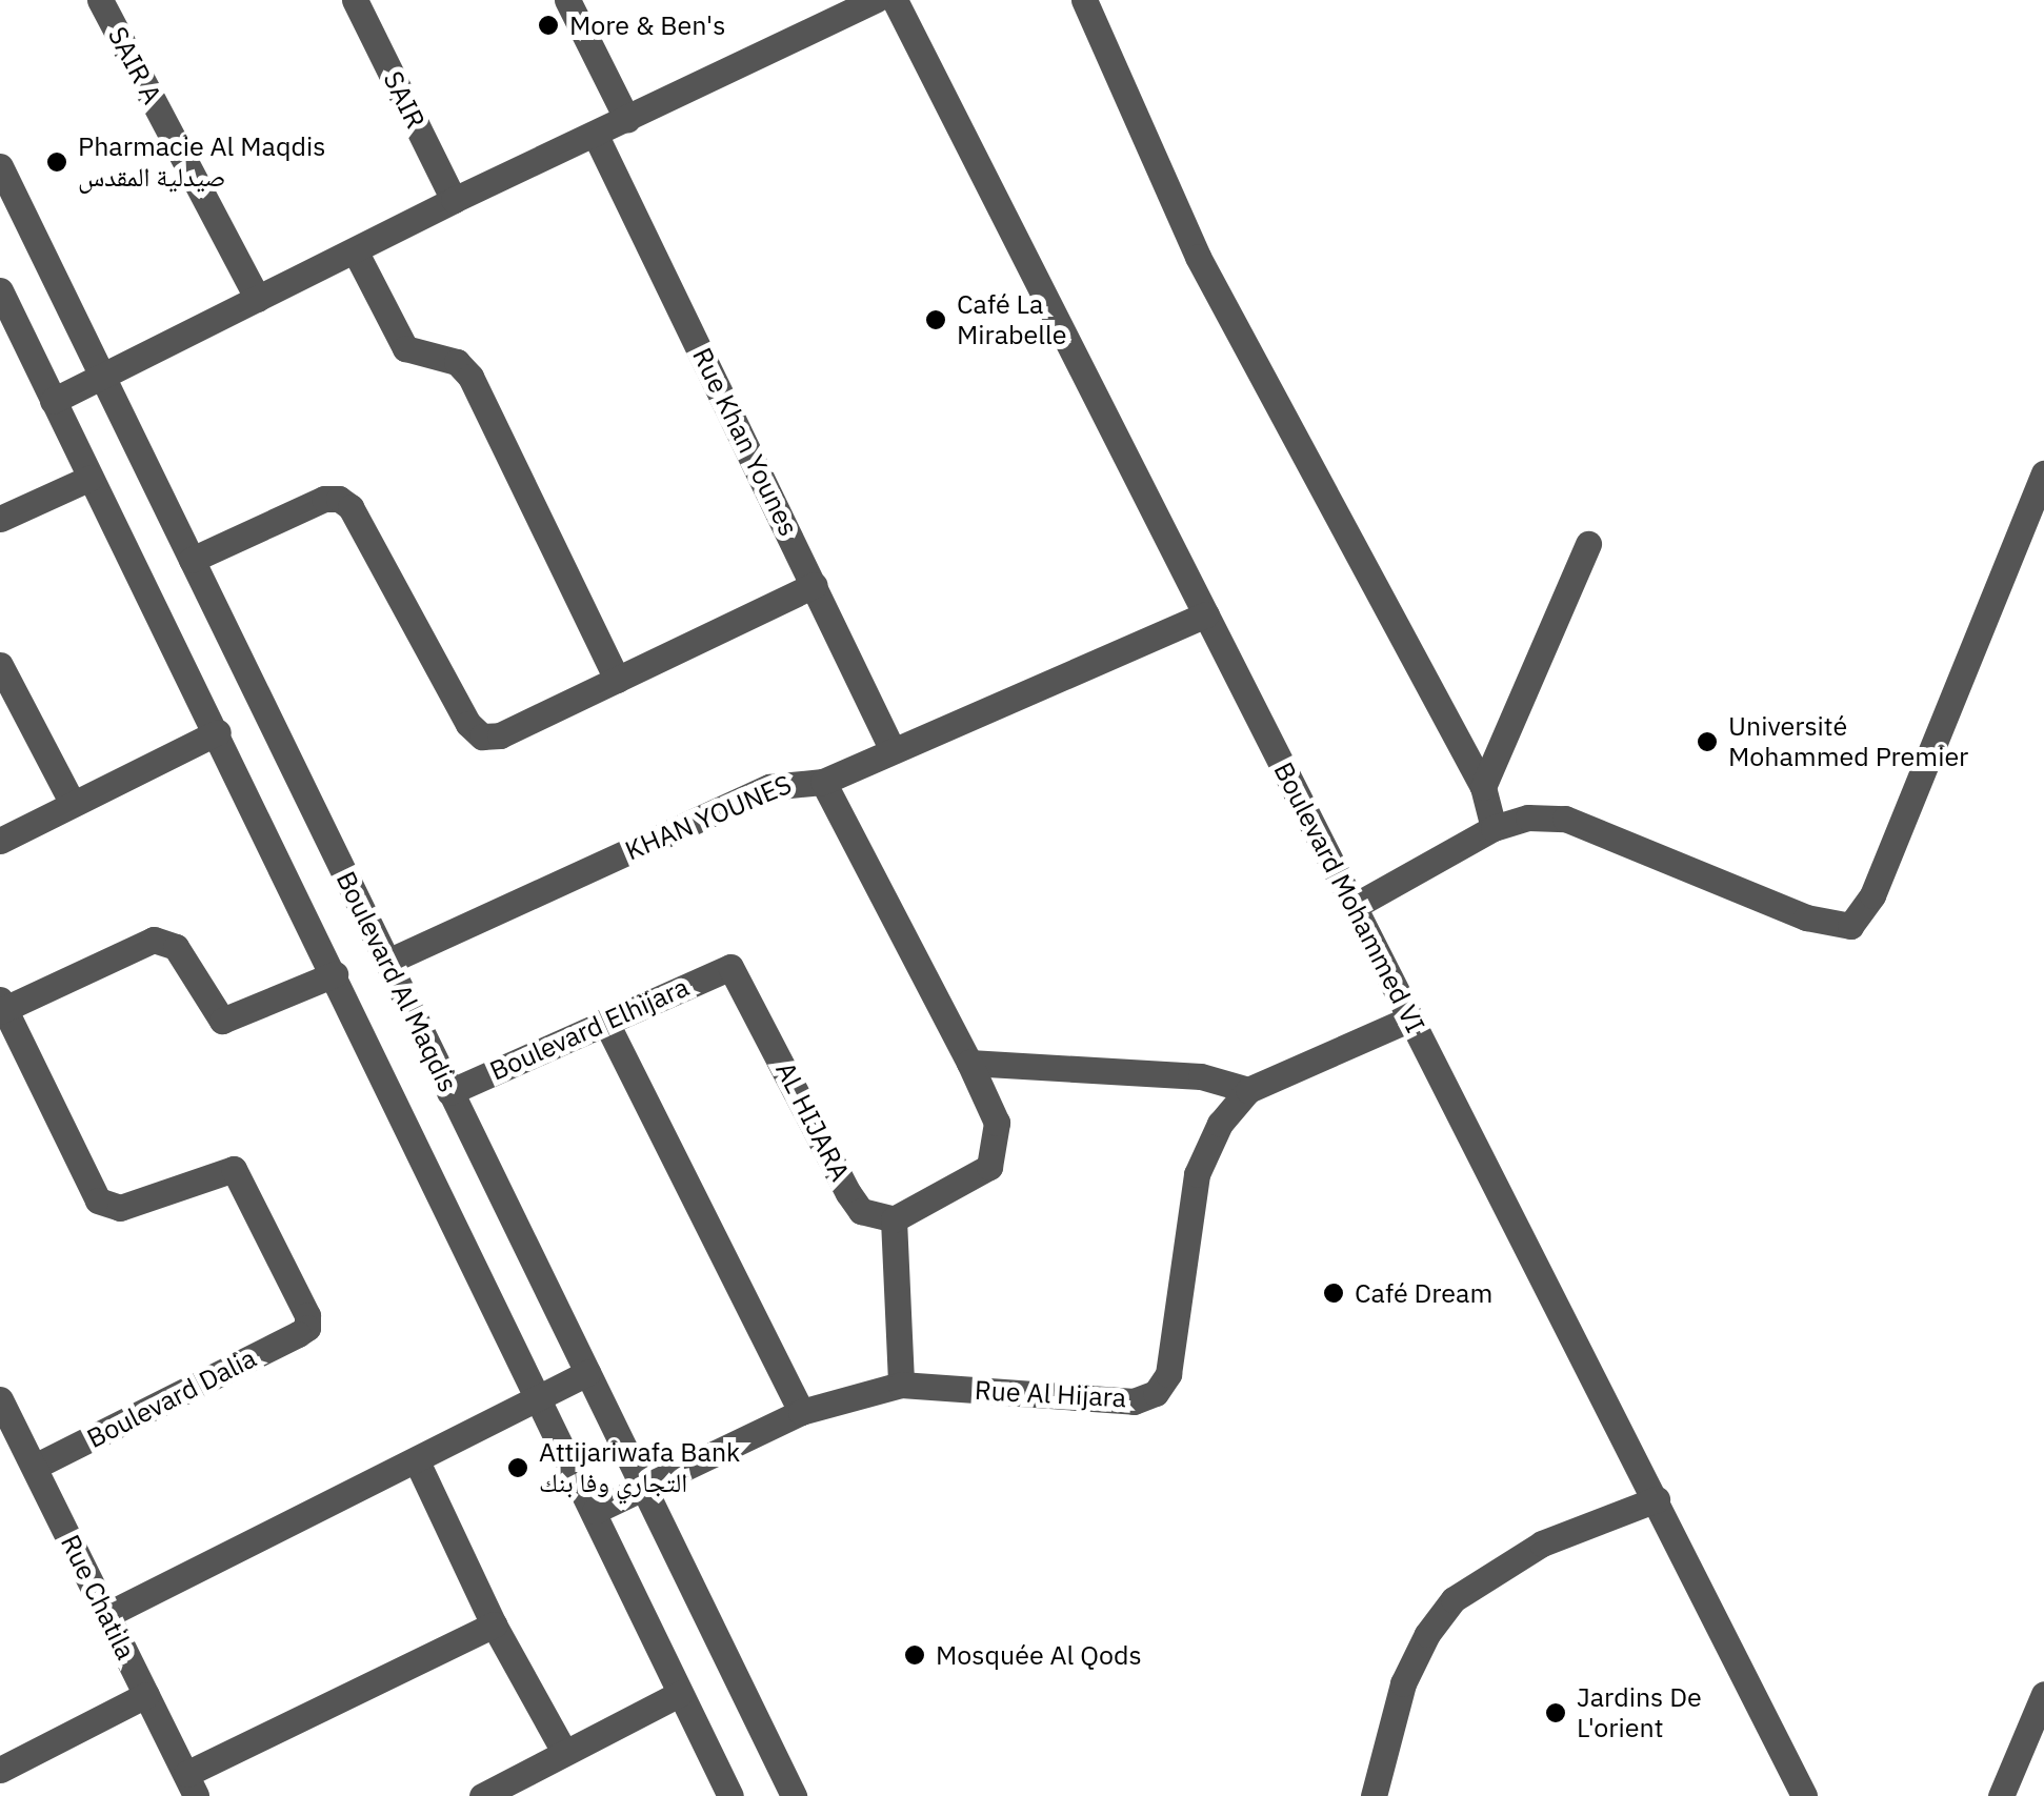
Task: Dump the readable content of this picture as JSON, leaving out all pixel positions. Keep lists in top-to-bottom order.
{
  "streets": {
    "street": [
      "SAIR A",
      "SAIR",
      "Rue Khan Younes",
      "KHAN YOUNES",
      "Boulevard Mohammed VI",
      "Boulevard Al Maqdis",
      "Boulevard Elhijara",
      "AL HIJARA",
      "Rue Al Hijara",
      "Boulevard Dalia",
      "Rue Chatila"
    ]
  },
  "crossings": [
    ["Rue Khan Younes", "KHAN YOUNES"],
    ["KHAN YOUNES", "Boulevard Mohammed VI"],
    ["KHAN YOUNES", "Boulevard Al Maqdis"],
    ["Boulevard Mohammed VI", "Rue Al Hijara"],
    ["Boulevard Al Maqdis", "Boulevard Elhijara"],
    ["Boulevard Al Maqdis", "Rue Al Hijara"],
    ["Boulevard Elhijara", "AL HIJARA"],
    ["Boulevard Dalia", "Rue Chatila"]
  ],
  "places": [
    "More & Ben's",
    "Pharmacie Al Maqdis صيدلية المقدس",
    "Café La Mirabelle",
    "Université Mohammed Premier",
    "Café Dream",
    "Attijariwafa Bank التجاري وفا بنك",
    "Mosquée Al Qods",
    "Jardins De L'orient"
  ]
}
